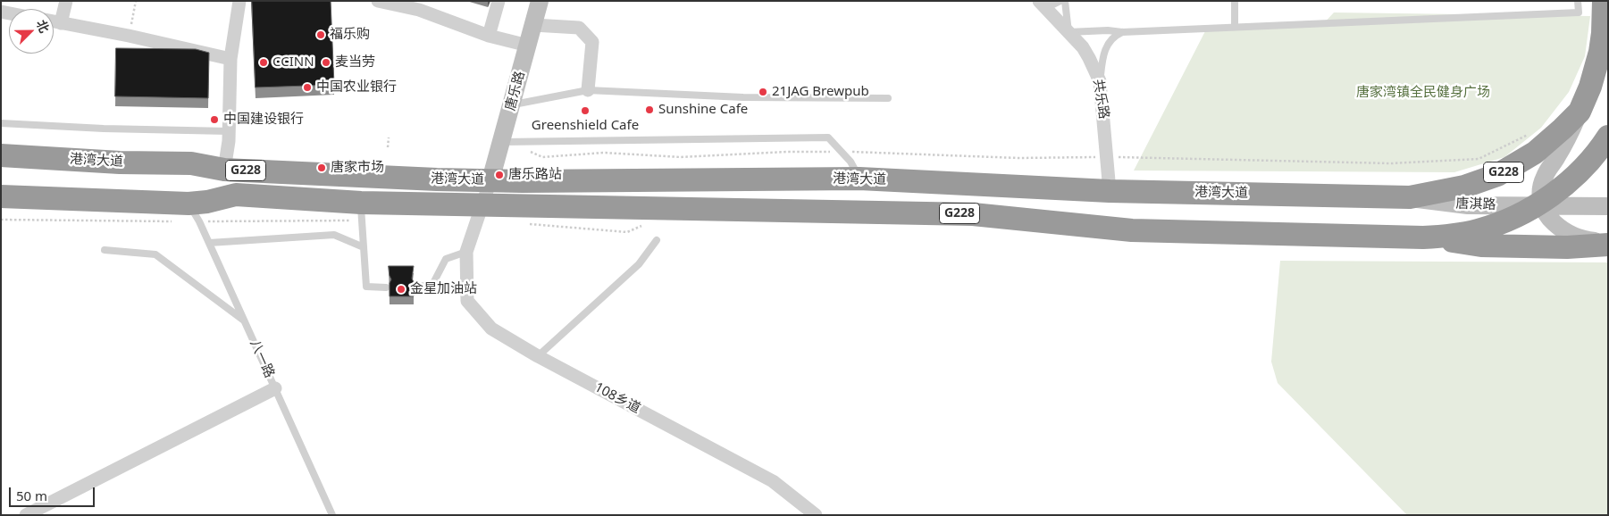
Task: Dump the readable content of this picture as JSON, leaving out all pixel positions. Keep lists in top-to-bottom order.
{
  "streets": {
    "highway": ["港湾大道", "G228"],
    "main road": ["唐乐路", "唐淇路"],
    "street": ["共乐路", "108乡道"],
    "lane": ["八一路"]
  },
  "crossings": [
    ["唐乐路", "港湾大道"],
    ["共乐路", "港湾大道"],
    ["港湾大道", "唐淇路"],
    ["港湾大道", "八一路"]
  ],
  "parks": ["唐家湾镇全民健身广场"],
  "places": [
    "福乐购",
    "CCINN",
    "麦当劳",
    "中国农业银行",
    "21JAG Brewpub",
    "Sunshine Cafe",
    "Greenshield Cafe",
    "中国建设银行",
    "唐家市场",
    "唐乐路站",
    "金星加油站"
  ],
  "scale_bar": "50 m",
  "north": "top right"
}
